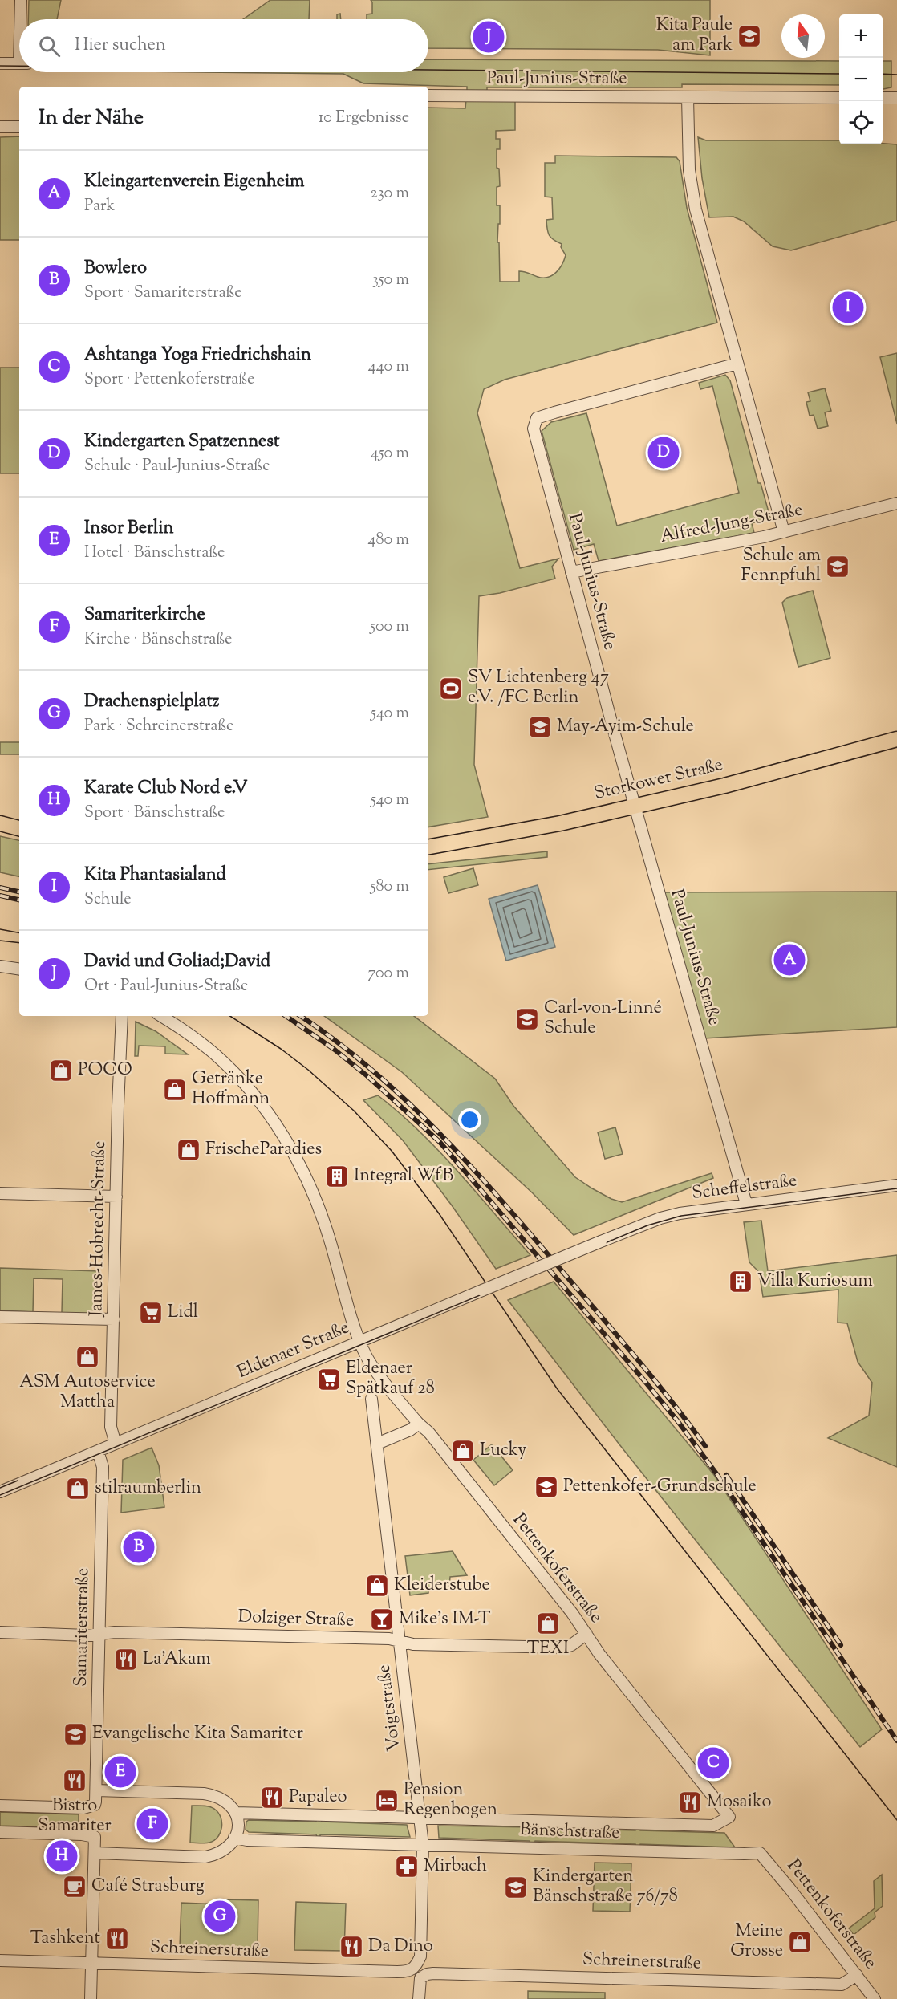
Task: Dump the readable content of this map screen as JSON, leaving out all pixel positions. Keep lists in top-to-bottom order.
{
  "streets": {
    "main road": ["Storkower Straße"],
    "street": [
      "Paul-Junius-Straße",
      "Alfred-Jung-Straße",
      "Scheffelstraße",
      "James-Hobrecht-Straße",
      "Eldenaer Straße",
      "Pettenkoferstraße",
      "Dolziger Straße",
      "Samariterstraße",
      "Voigtstraße",
      "Bänschstraße",
      "Schreinerstraße"
    ]
  },
  "crossings": [
    ["Paul-Junius-Straße", "Alfred-Jung-Straße"],
    ["Paul-Junius-Straße", "Storkower Straße"],
    ["Paul-Junius-Straße", "Scheffelstraße"],
    ["Scheffelstraße", "Eldenaer Straße"],
    ["James-Hobrecht-Straße", "Eldenaer Straße"],
    ["Eldenaer Straße", "Pettenkoferstraße"],
    ["Eldenaer Straße", "Samariterstraße"],
    ["Pettenkoferstraße", "Dolziger Straße"],
    ["Pettenkoferstraße", "Bänschstraße"],
    ["Pettenkoferstraße", "Schreinerstraße"],
    ["Dolziger Straße", "Samariterstraße"],
    ["Dolziger Straße", "Voigtstraße"],
    ["Voigtstraße", "Bänschstraße"],
    ["Voigtstraße", "Schreinerstraße"]
  ],
  "places": {
    "school or university": [
      "Kita Paule am Park",
      "Schule am Fennpfuhl",
      "May-Ayim-Schule",
      "Carl-von-Linné Schule",
      "Pettenkofer-Grundschule",
      "Evangelische Kita Samariter",
      "Kindergarten Bänschstraße 76/78"
    ],
    "sports": ["SV Lichtenberg 47 e.V. /FC Berlin"],
    "shop": [
      "POCO",
      "Getränke Hoffmann",
      "FrischeParadies",
      "ASM Autoservice Mattha",
      "Lucky",
      "stilraumberlin",
      "Kleiderstube",
      "TEXI",
      "Meine Grosse"
    ],
    "building": ["Integral WfB", "Villa Kuriosum"],
    "supermarket": ["Lidl", "Eldenaer Spätkauf 28"],
    "bar": ["Mike's IM-T"],
    "restaurant": [
      "La'Akam",
      "Bistro Samariter",
      "Papaleo",
      "Mosaiko",
      "Tashkent",
      "Da Dino"
    ],
    "hotel": ["Pension Regenbogen"],
    "pharmacy": ["Mirbach"],
    "cafe": ["Café Strasburg"]
  },
  "north": "top",
  "page": {
    "map_buttons": ["+", "−"],
    "pins": [
      "J",
      "I",
      "D",
      "A",
      "B",
      "C",
      "E",
      "F",
      "H",
      "G"
    ],
    "search": "Hier suchen",
    "heading": ["In der Nähe", "10 Ergebnisse"],
    "list": [
      {
        "mark": "A",
        "name": "Kleingartenverein Eigenheim",
        "note": "Park",
        "value": "230 m"
      },
      {
        "mark": "B",
        "name": "Bowlero",
        "note": "Sport · Samariterstraße",
        "value": "350 m"
      },
      {
        "mark": "C",
        "name": "Ashtanga Yoga Friedrichshain",
        "note": "Sport · Pettenkoferstraße",
        "value": "440 m"
      },
      {
        "mark": "D",
        "name": "Kindergarten Spatzennest",
        "note": "Schule · Paul-Junius-Straße",
        "value": "450 m"
      },
      {
        "mark": "E",
        "name": "Insor Berlin",
        "note": "Hotel · Bänschstraße",
        "value": "480 m"
      },
      {
        "mark": "F",
        "name": "Samariterkirche",
        "note": "Kirche · Bänschstraße",
        "value": "500 m"
      },
      {
        "mark": "G",
        "name": "Drachenspielplatz",
        "note": "Park · Schreinerstraße",
        "value": "540 m"
      },
      {
        "mark": "H",
        "name": "Karate Club Nord e.V",
        "note": "Sport · Bänschstraße",
        "value": "540 m"
      },
      {
        "mark": "I",
        "name": "Kita Phantasialand",
        "note": "Schule",
        "value": "580 m"
      },
      {
        "mark": "J",
        "name": "David und Goliad;David",
        "note": "Ort · Paul-Junius-Straße",
        "value": "700 m"
      }
    ]
  }
}
